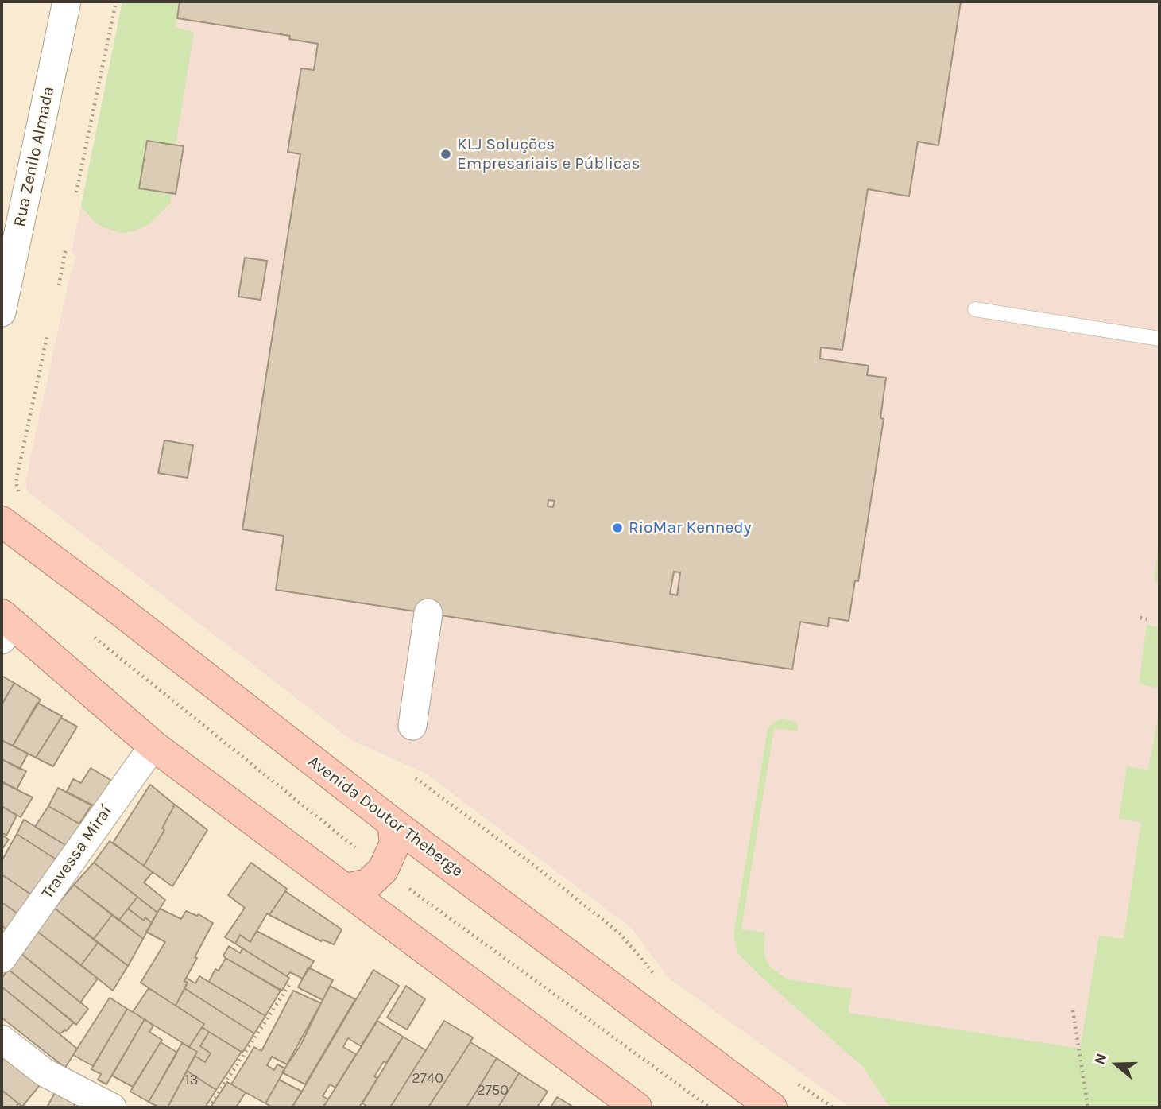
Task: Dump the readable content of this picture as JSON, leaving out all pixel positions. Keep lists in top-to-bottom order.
{
  "streets": {
    "main road": ["Avenida Doutor Theberge"],
    "street": ["Rua Zenilo Almada", "Travessa Miraí"]
  },
  "places": ["KLJ Soluções Empresariais e Públicas", "RioMar Kennedy"],
  "house_numbers": ["2740", "13", "2750"],
  "north": "left"
}
